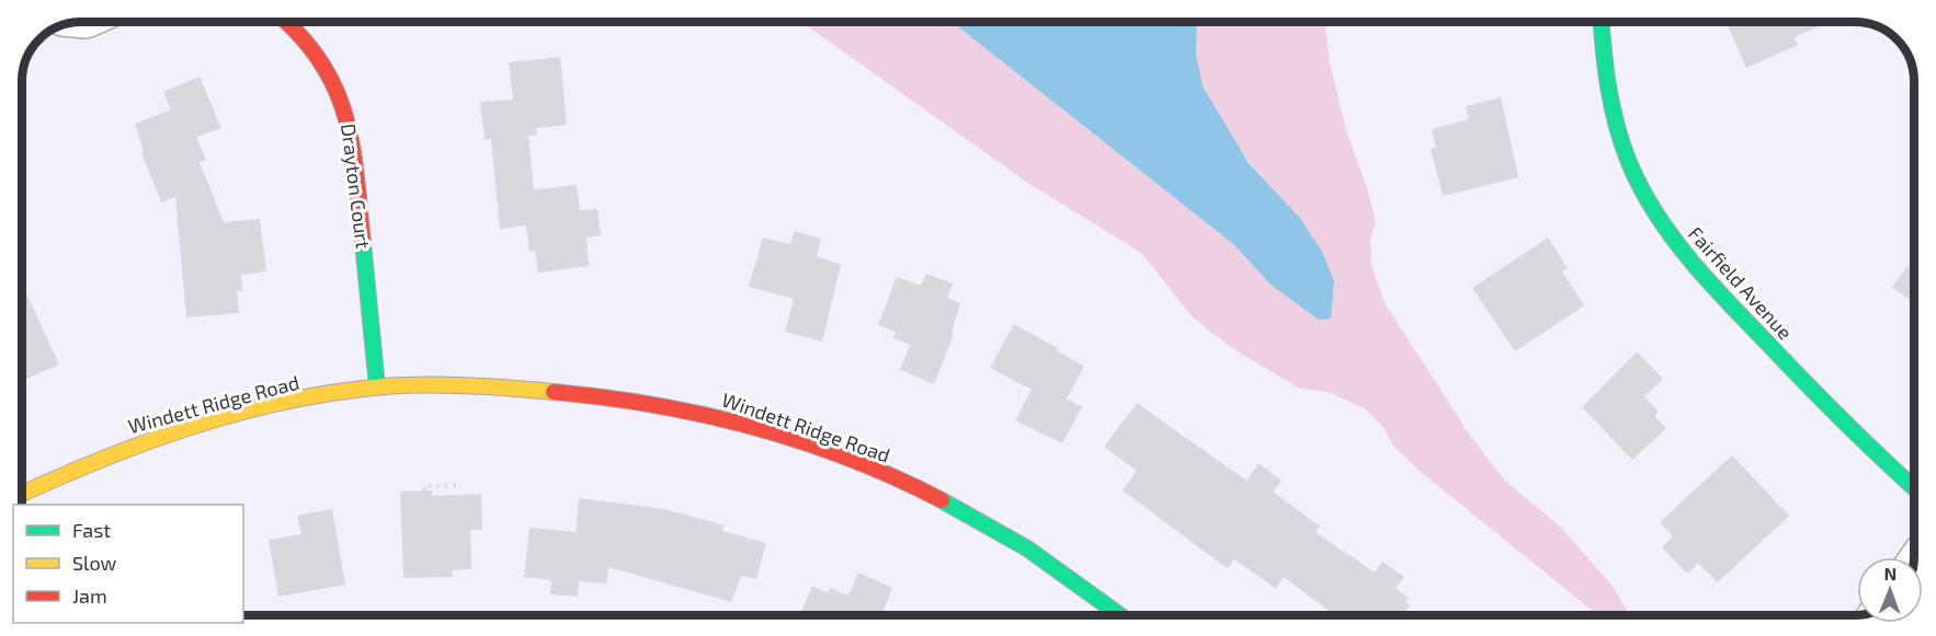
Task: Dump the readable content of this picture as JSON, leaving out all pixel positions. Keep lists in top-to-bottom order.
{
  "streets": {
    "street": ["Drayton Court", "Fairfield Avenue", "Windett Ridge Road"]
  },
  "crossings": [
    ["Drayton Court", "Windett Ridge Road"]
  ],
  "legend": ["Fast", "Slow", "Jam"],
  "north": "top"
}
